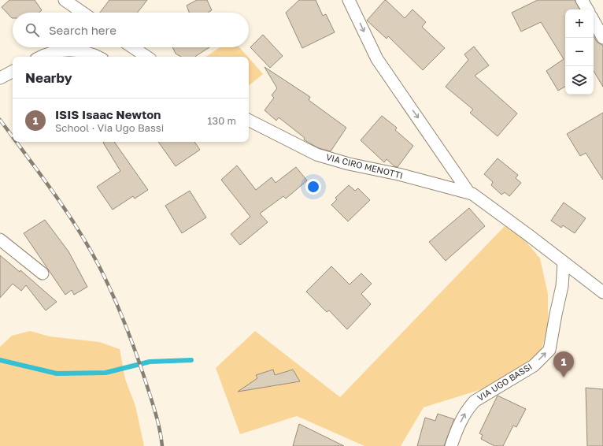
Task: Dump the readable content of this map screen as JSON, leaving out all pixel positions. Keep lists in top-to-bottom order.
{
  "streets": {
    "street": ["VIA CIRO MENOTTI", "VIA UGO BASSI"]
  },
  "crossings": [
    ["VIA CIRO MENOTTI", "VIA UGO BASSI"]
  ],
  "one_way": ["VIA CIRO MENOTTI", "VIA UGO BASSI"],
  "page": {
    "map_buttons": ["+", "−"],
    "search": "Search here",
    "heading": "Nearby",
    "list": [
      {
        "mark": "1",
        "name": "ISIS Isaac Newton",
        "note": "School · Via Ugo Bassi",
        "value": "130 m"
      }
    ],
    "pins": "1"
  }
}
